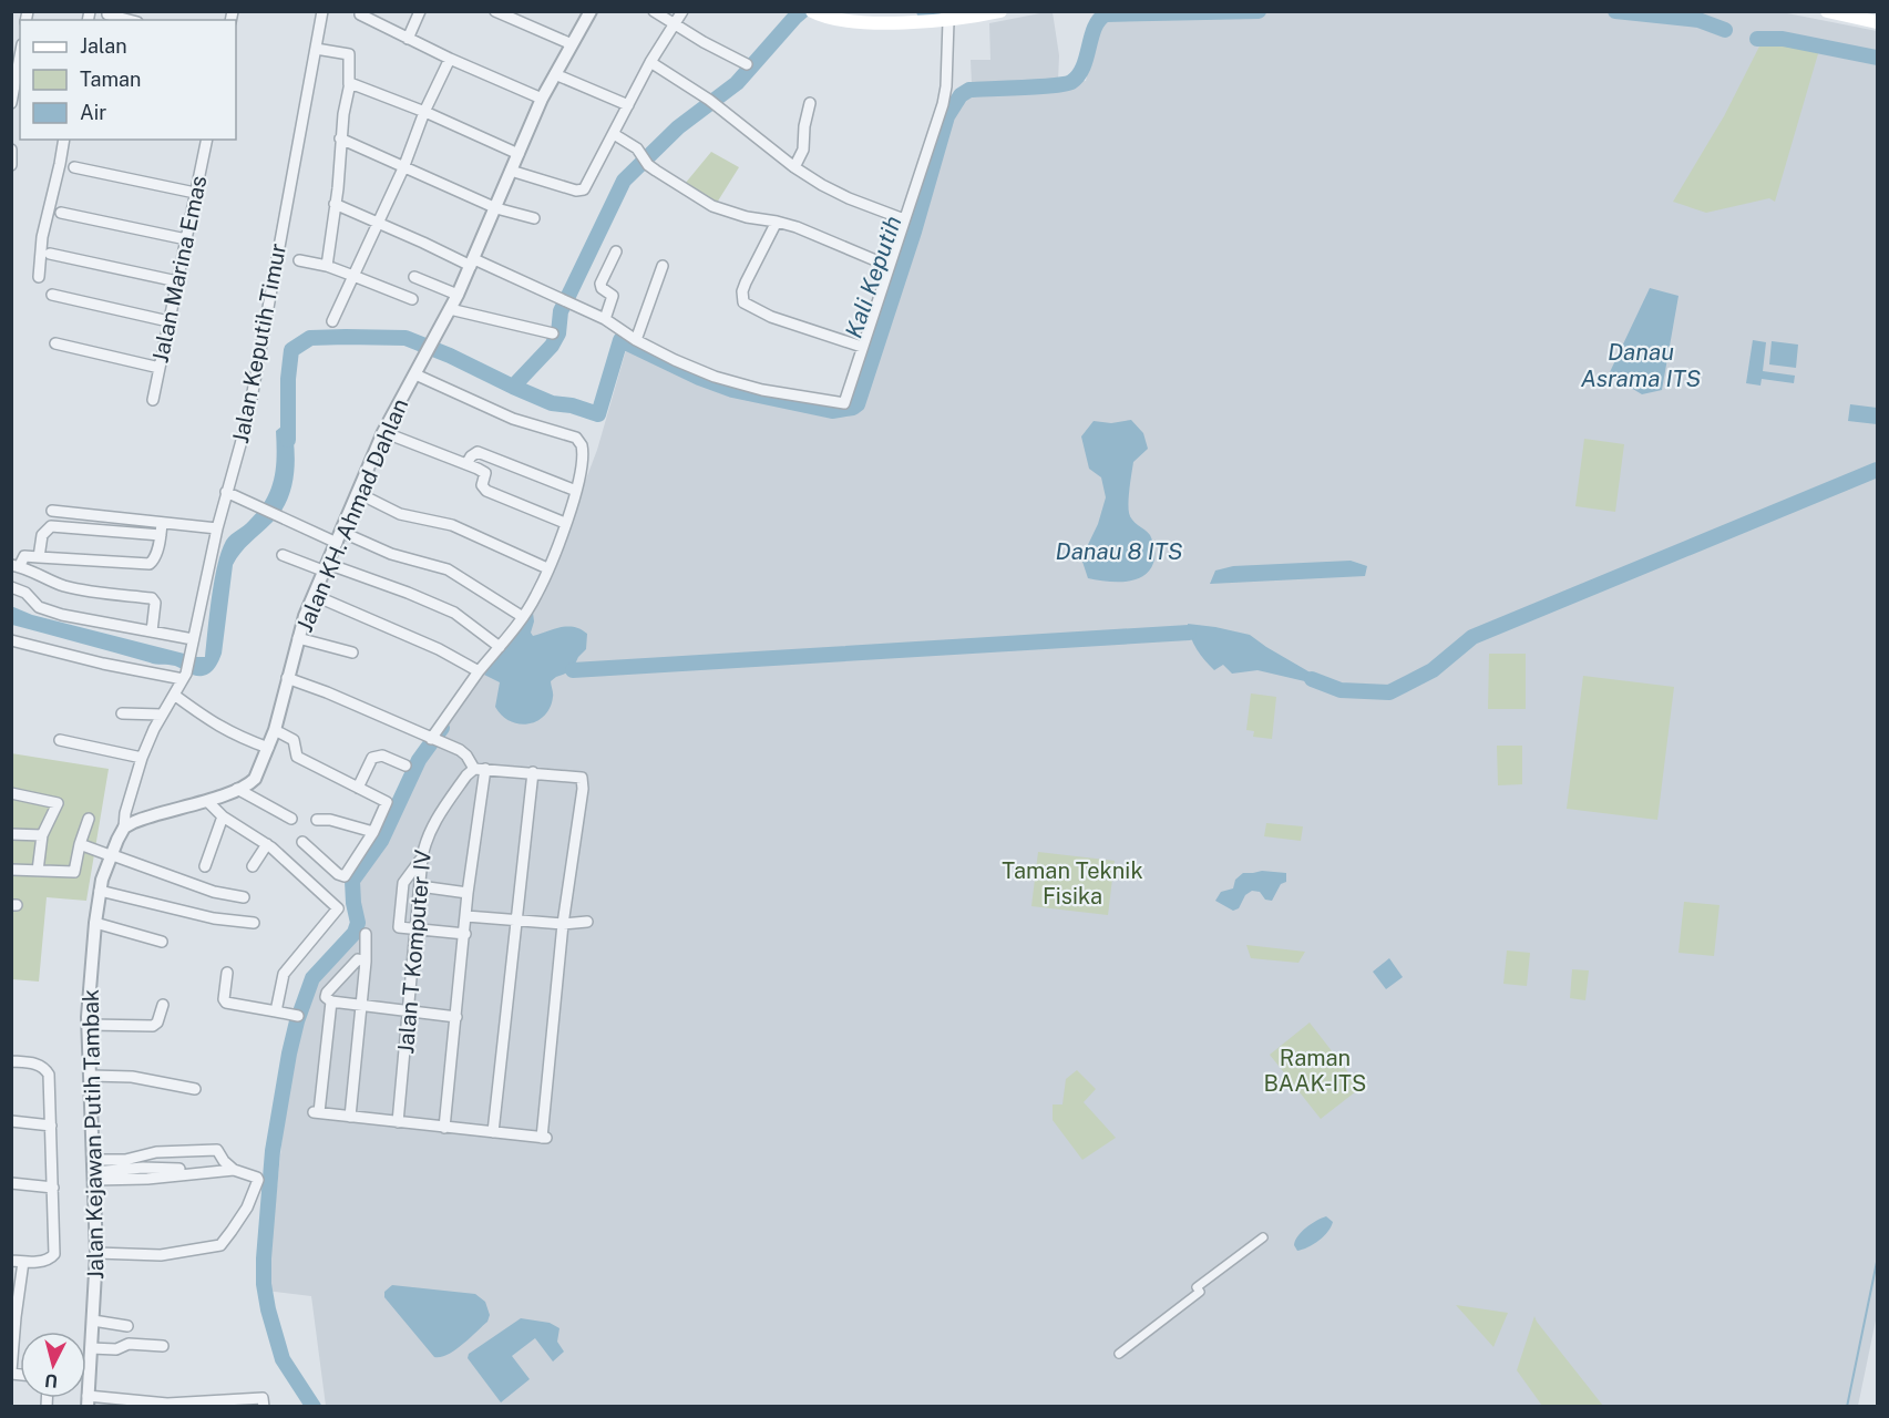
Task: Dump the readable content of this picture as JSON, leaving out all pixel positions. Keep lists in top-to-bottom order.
{
  "streets": {
    "street": [
      "Jalan Marina Emas",
      "Jalan Keputih Timur",
      "Jalan KH. Ahmad Dahlan",
      "Jalan T Komputer IV",
      "Jalan Kejawan Putih Tambak"
    ]
  },
  "crossings": [
    ["Jalan Keputih Timur", "Jalan KH. Ahmad Dahlan"],
    ["Jalan Keputih Timur", "Jalan Kejawan Putih Tambak"],
    ["Jalan KH. Ahmad Dahlan", "Jalan Kejawan Putih Tambak"]
  ],
  "water": ["Kali Keputih", "Danau Asrama ITS", "Danau 8 ITS"],
  "parks": ["Taman Teknik Fisika", "Raman BAAK-ITS"],
  "legend": ["Jalan", "Taman", "Air"],
  "north": "bottom"
}
